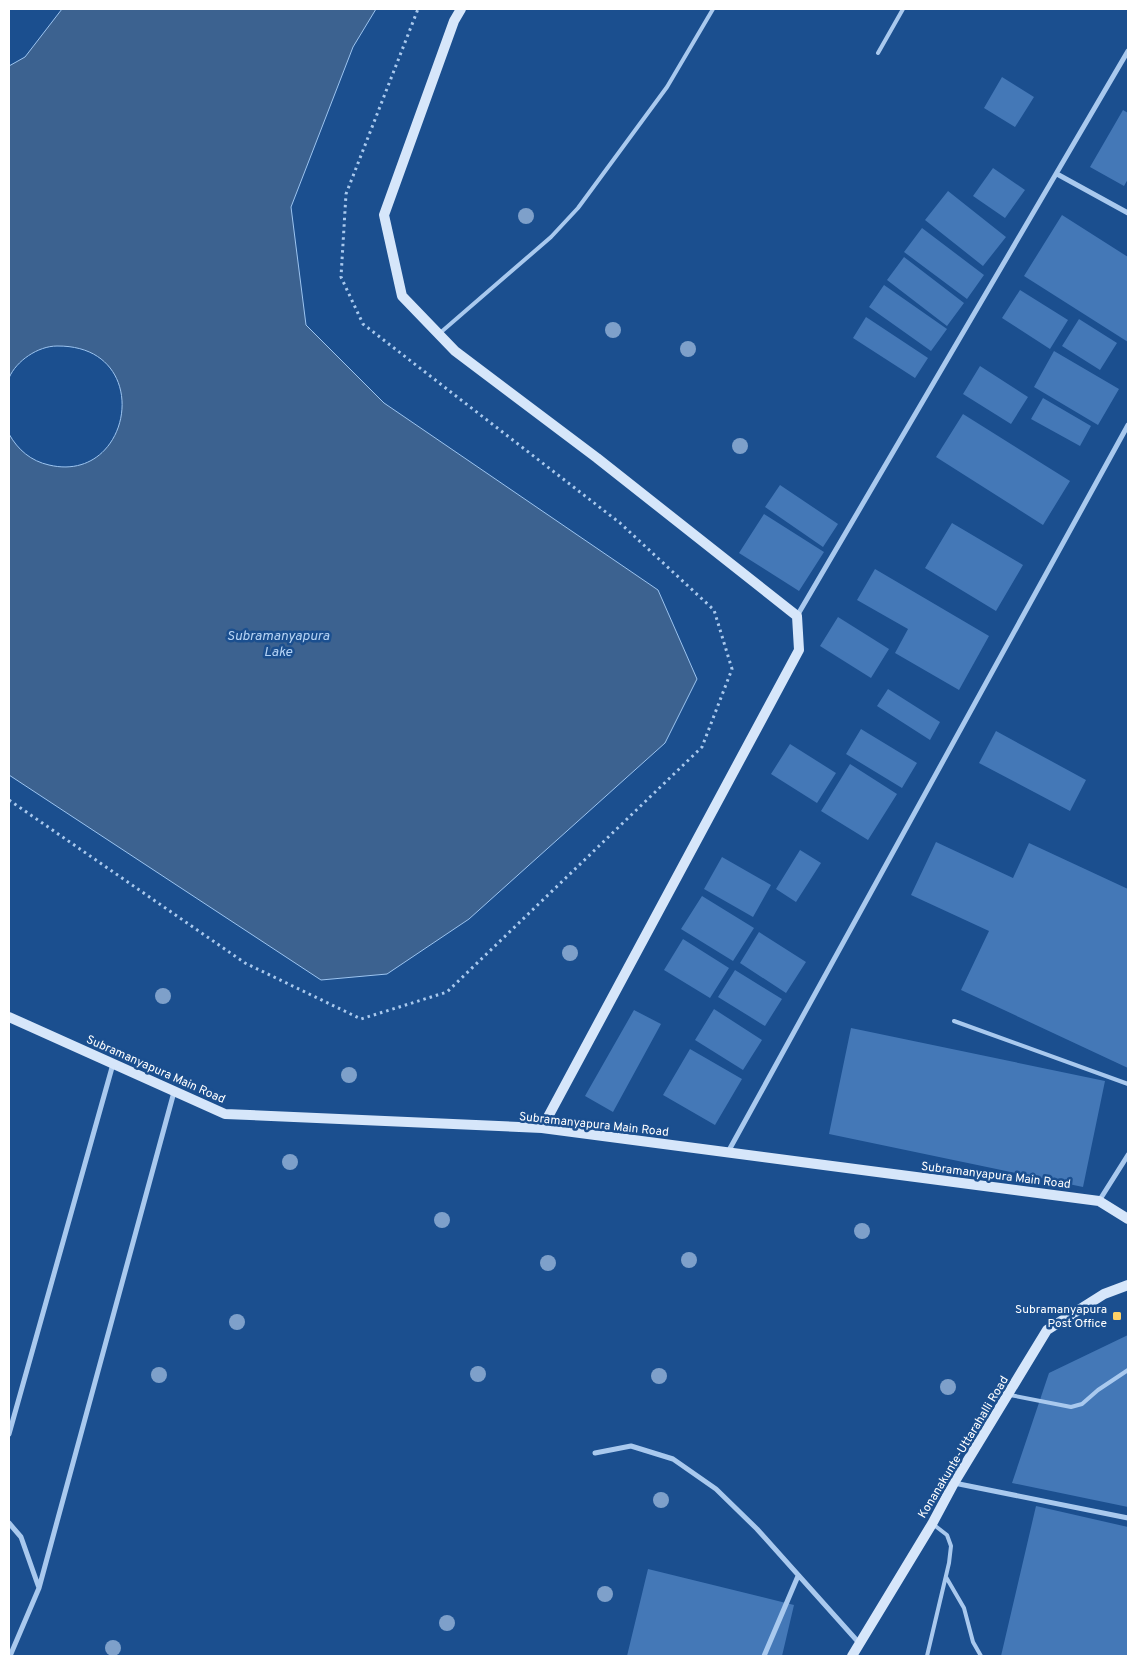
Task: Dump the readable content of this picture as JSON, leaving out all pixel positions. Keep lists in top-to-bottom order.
{
  "streets": {
    "street": ["Subramanyapura Main Road", "Konanakunte-Uttarahalli Road"]
  },
  "water": ["Subramanyapura Lake"],
  "places": {
    "transit": ["Subramanyapura Post Office"]
  }
}
